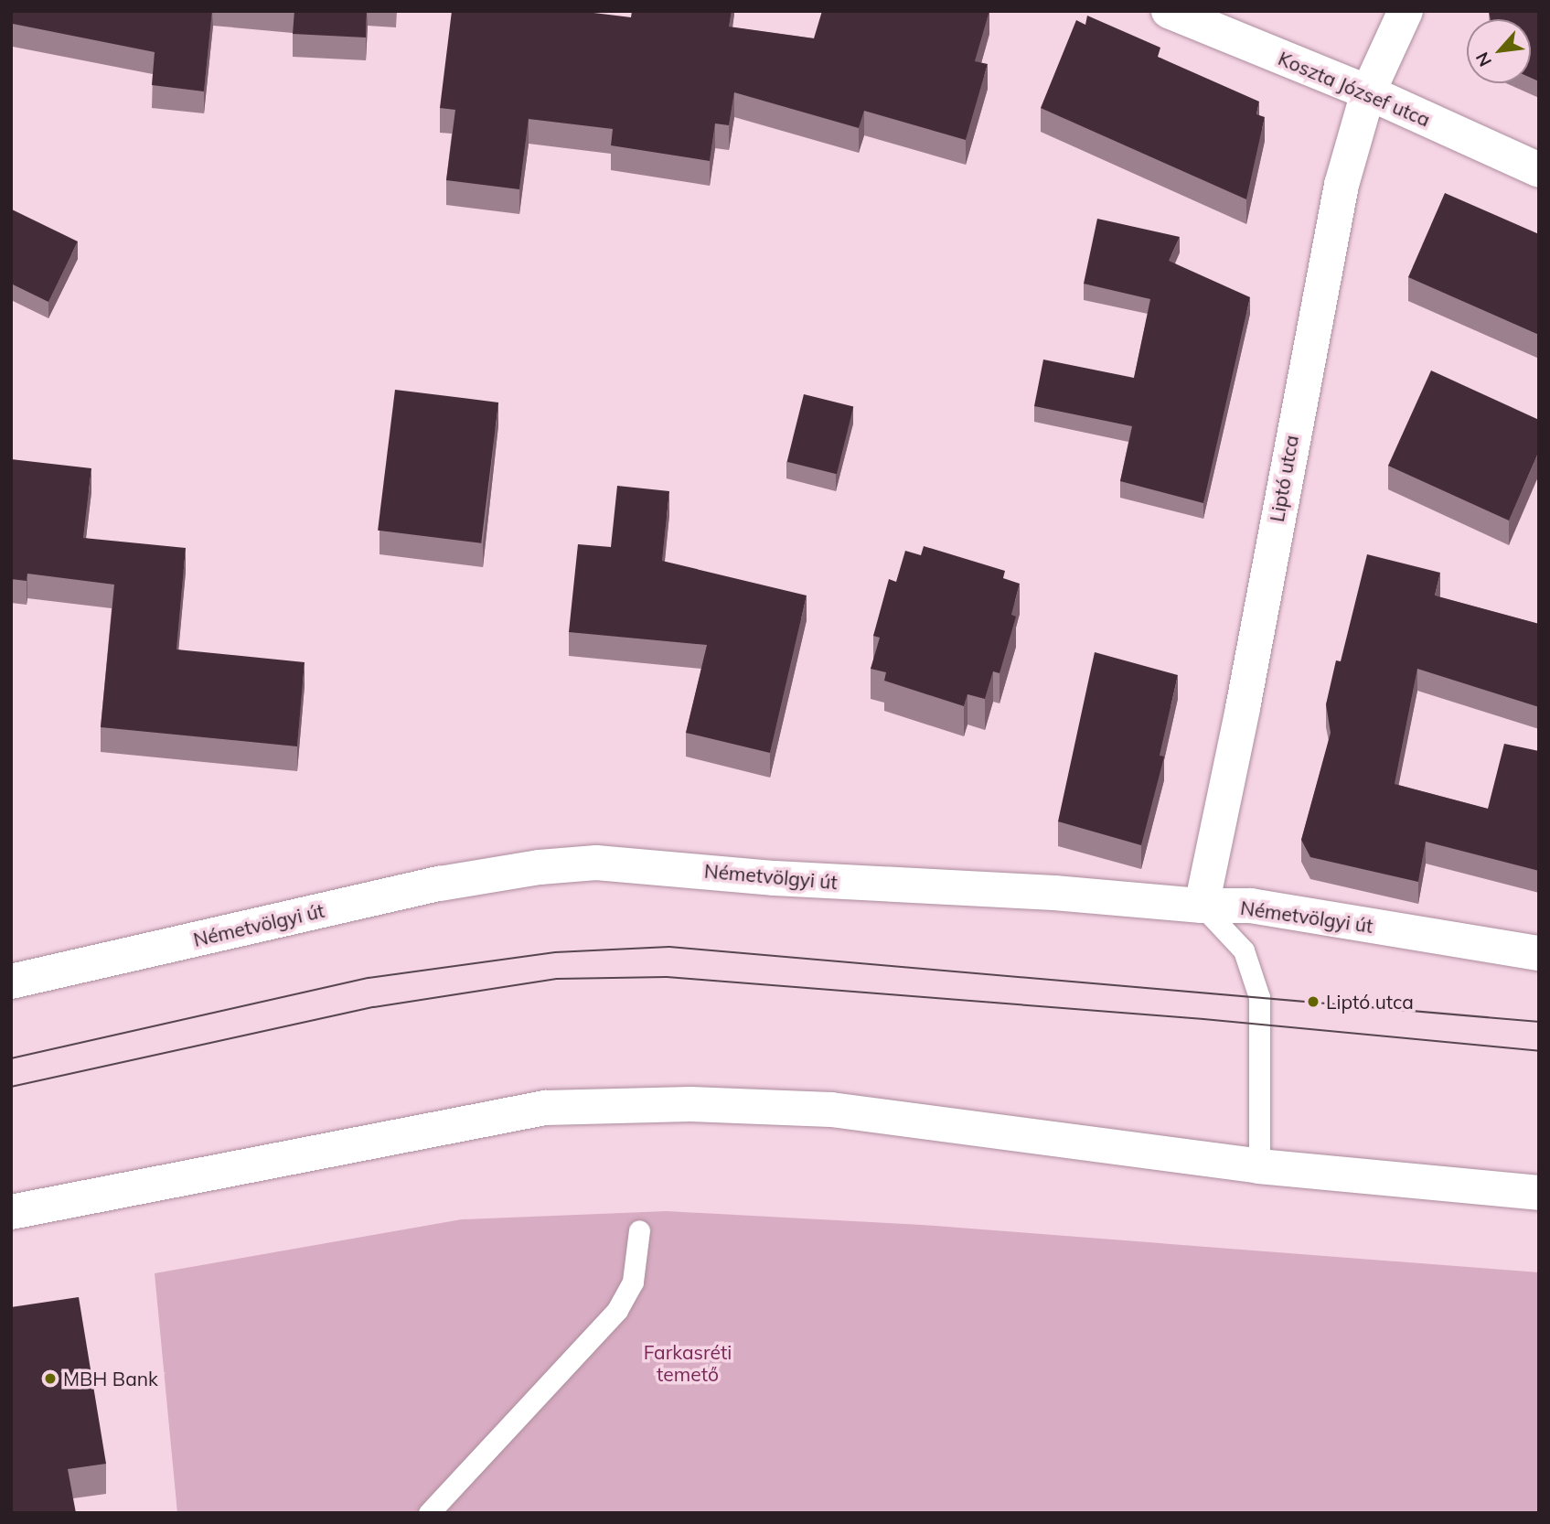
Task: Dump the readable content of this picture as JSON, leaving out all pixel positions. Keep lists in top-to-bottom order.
{
  "streets": {
    "street": ["Koszta József utca", "Liptó utca", "Németvölgyi út"]
  },
  "crossings": [
    ["Koszta József utca", "Liptó utca"],
    ["Liptó utca", "Németvölgyi út"]
  ],
  "parks": ["Farkasréti temető"],
  "places": ["Liptó utca", "MBH Bank"],
  "north": "bottom left"
}
